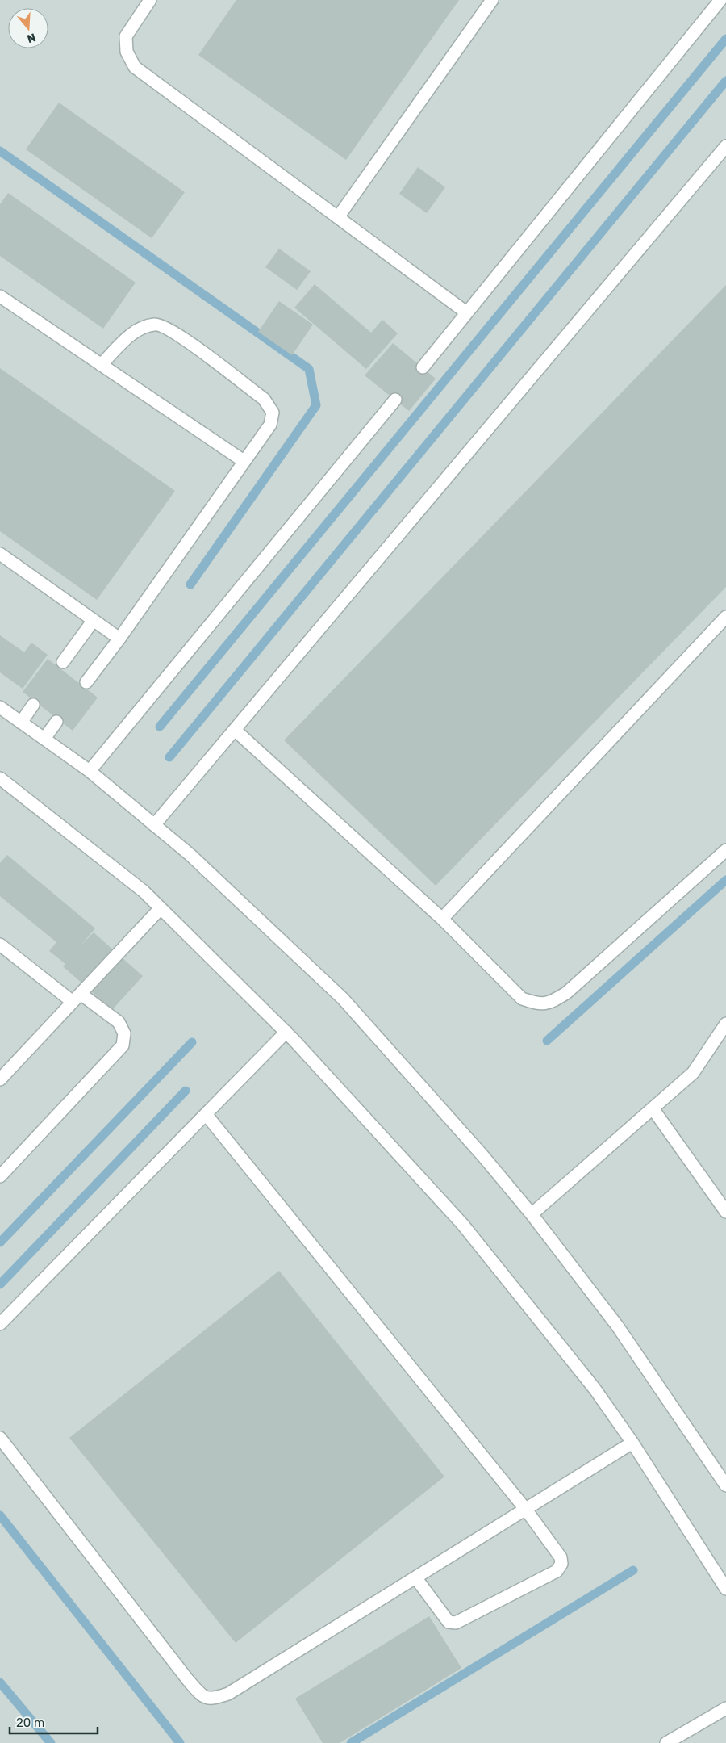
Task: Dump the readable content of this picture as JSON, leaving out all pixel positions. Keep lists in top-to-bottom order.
{
  "scale_bar": "20 m",
  "north": "bottom"
}
